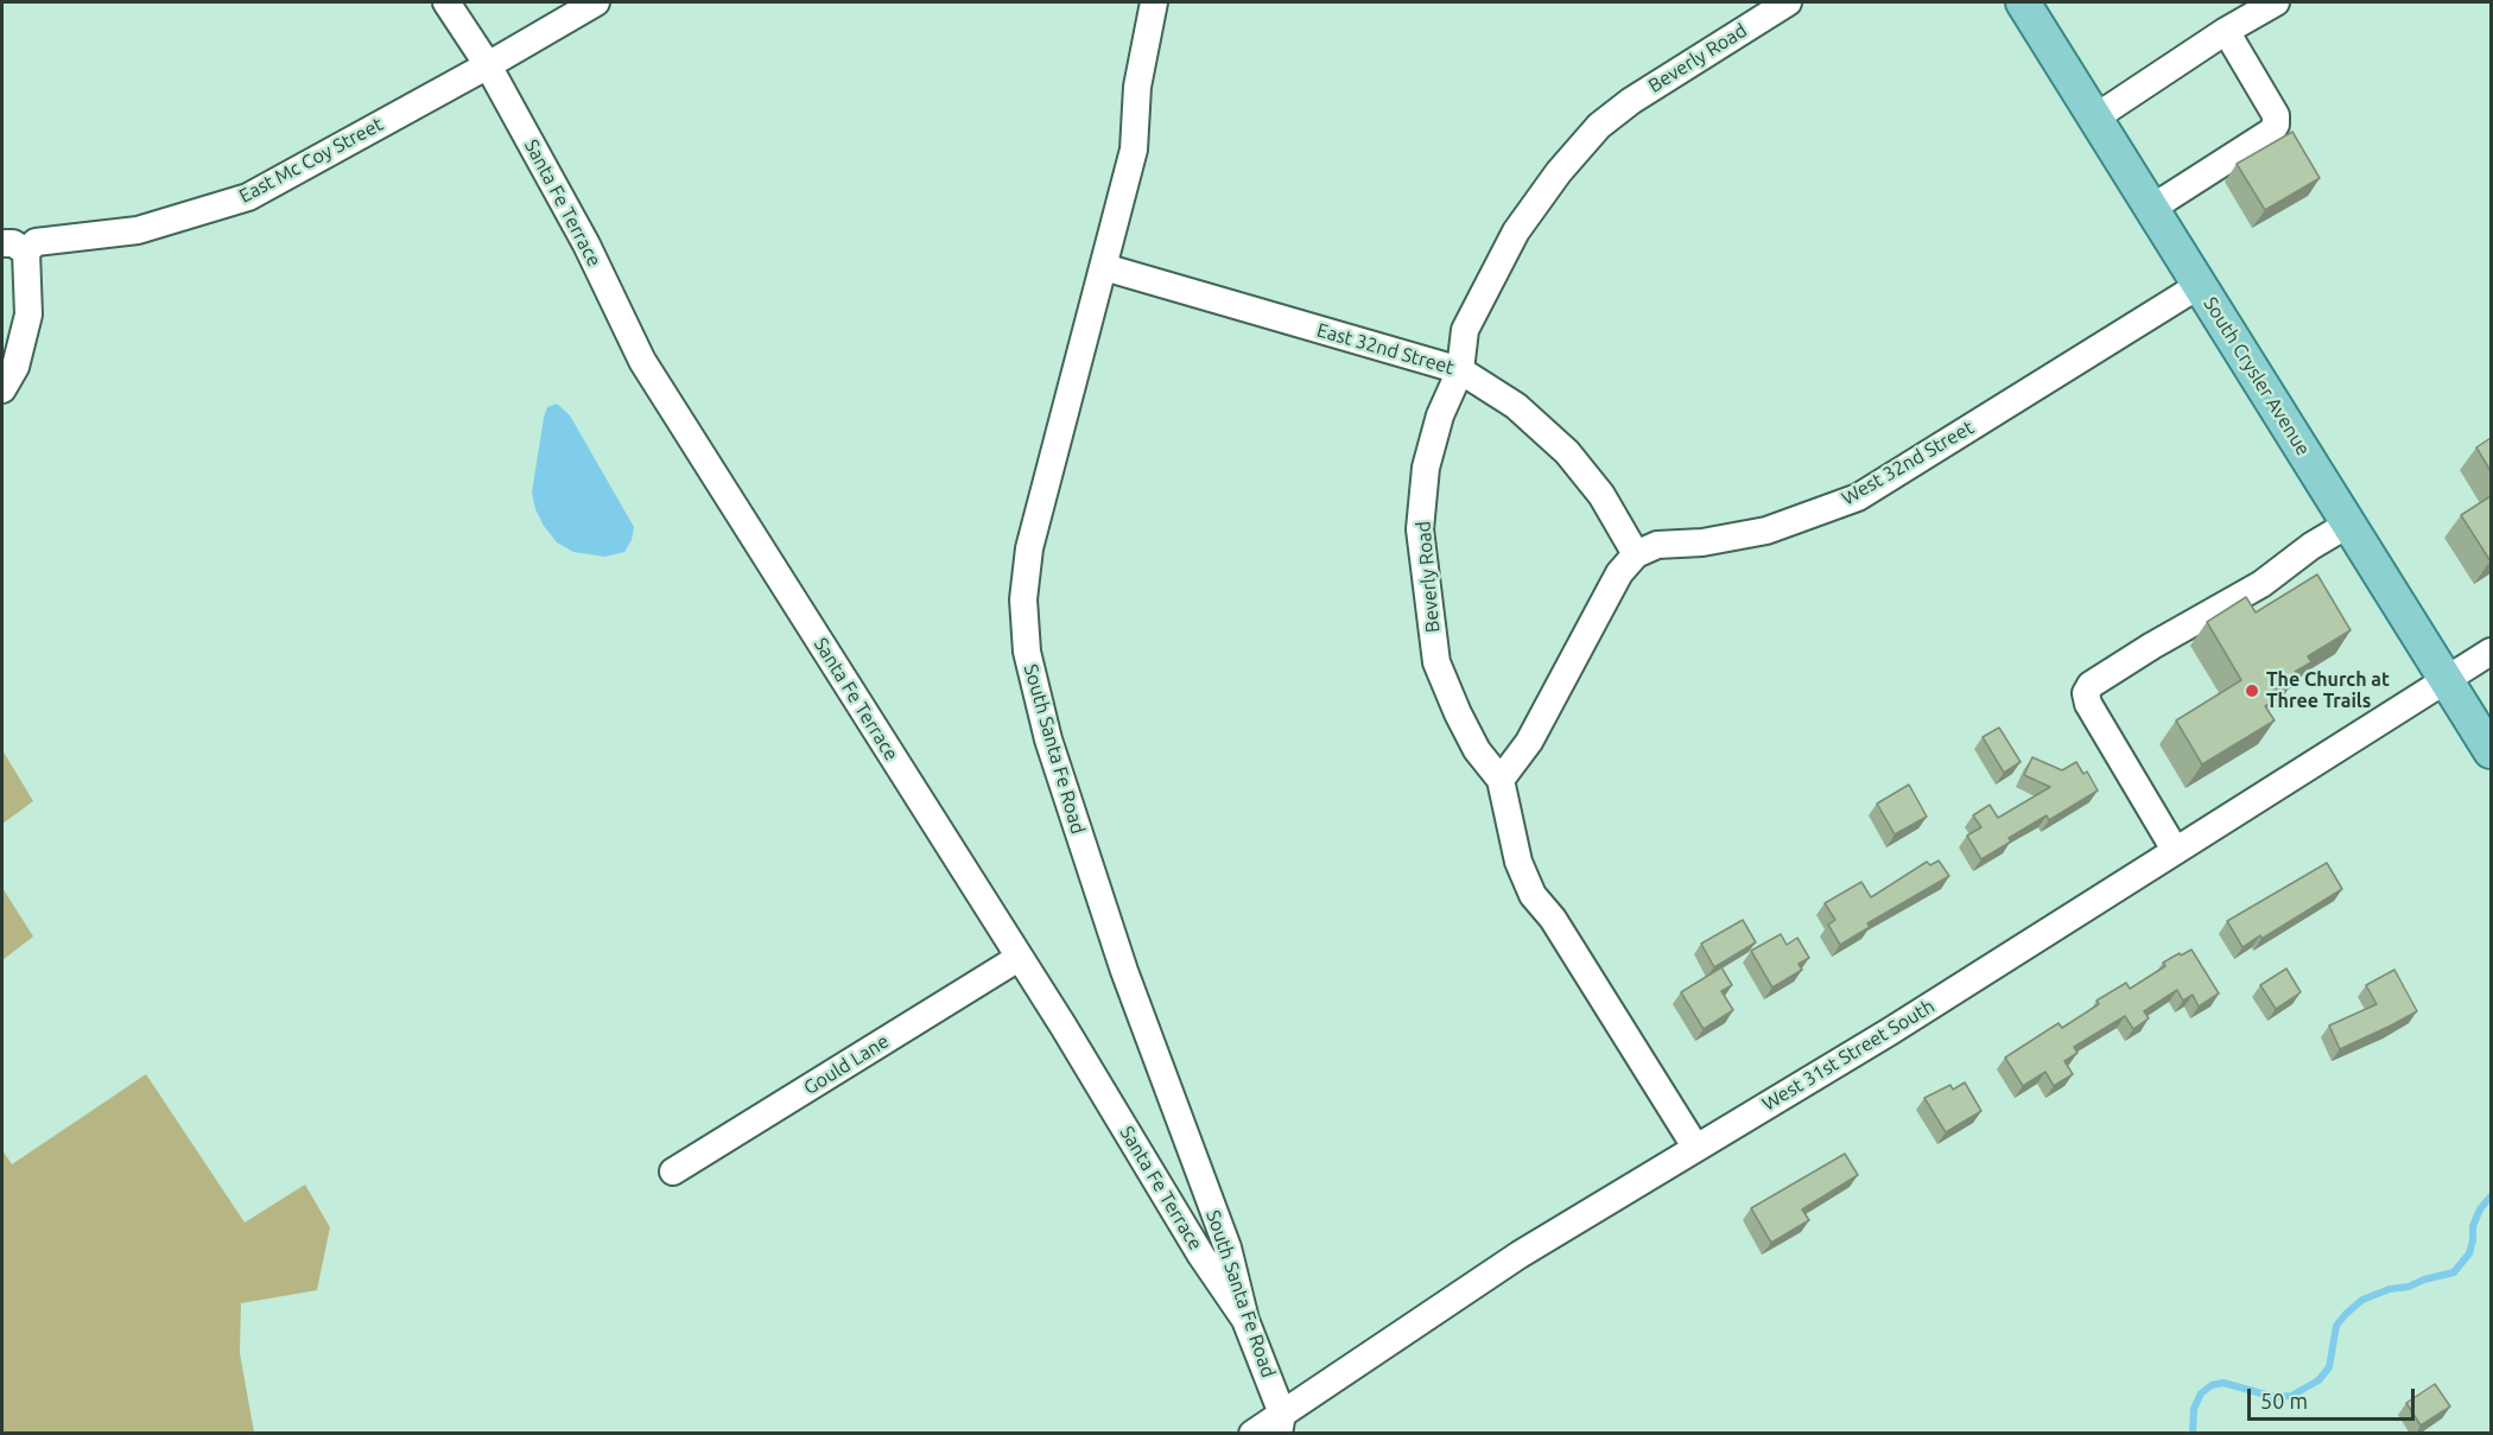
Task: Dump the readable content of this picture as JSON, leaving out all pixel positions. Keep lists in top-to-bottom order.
{
  "streets": {
    "main road": ["South Crysler Avenue"],
    "street": [
      "Beverly Road",
      "East Mc Coy Street",
      "Santa Fe Terrace",
      "East 32nd Street",
      "West 32nd Street",
      "South Santa Fe Road",
      "West 31st Street South",
      "Gould Lane"
    ]
  },
  "crossings": [
    ["Beverly Road", "East 32nd Street"],
    ["Beverly Road", "West 31st Street South"],
    ["East Mc Coy Street", "Santa Fe Terrace"],
    ["Santa Fe Terrace", "South Santa Fe Road"],
    ["Santa Fe Terrace", "Gould Lane"],
    ["East 32nd Street", "West 32nd Street"],
    ["East 32nd Street", "South Santa Fe Road"],
    ["South Crysler Avenue", "West 32nd Street"],
    ["South Crysler Avenue", "West 31st Street South"],
    ["South Santa Fe Road", "West 31st Street South"]
  ],
  "places": ["The Church at Three Trails"],
  "scale_bar": "50 m"
}
